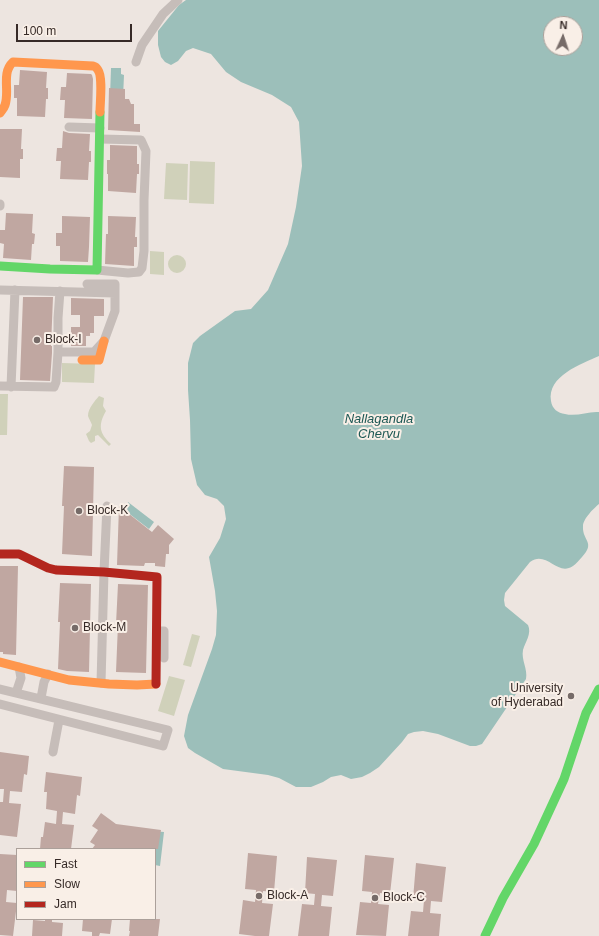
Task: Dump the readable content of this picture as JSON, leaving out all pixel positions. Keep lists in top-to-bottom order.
{
  "water": ["Nallagandla Chervu"],
  "places": [
    "Block-I",
    "Block-K",
    "Block-M",
    "University of Hyderabad",
    "Block-A",
    "Block-C"
  ],
  "legend": ["Fast", "Slow", "Jam"],
  "scale_bar": "100 m",
  "north": "top"
}
